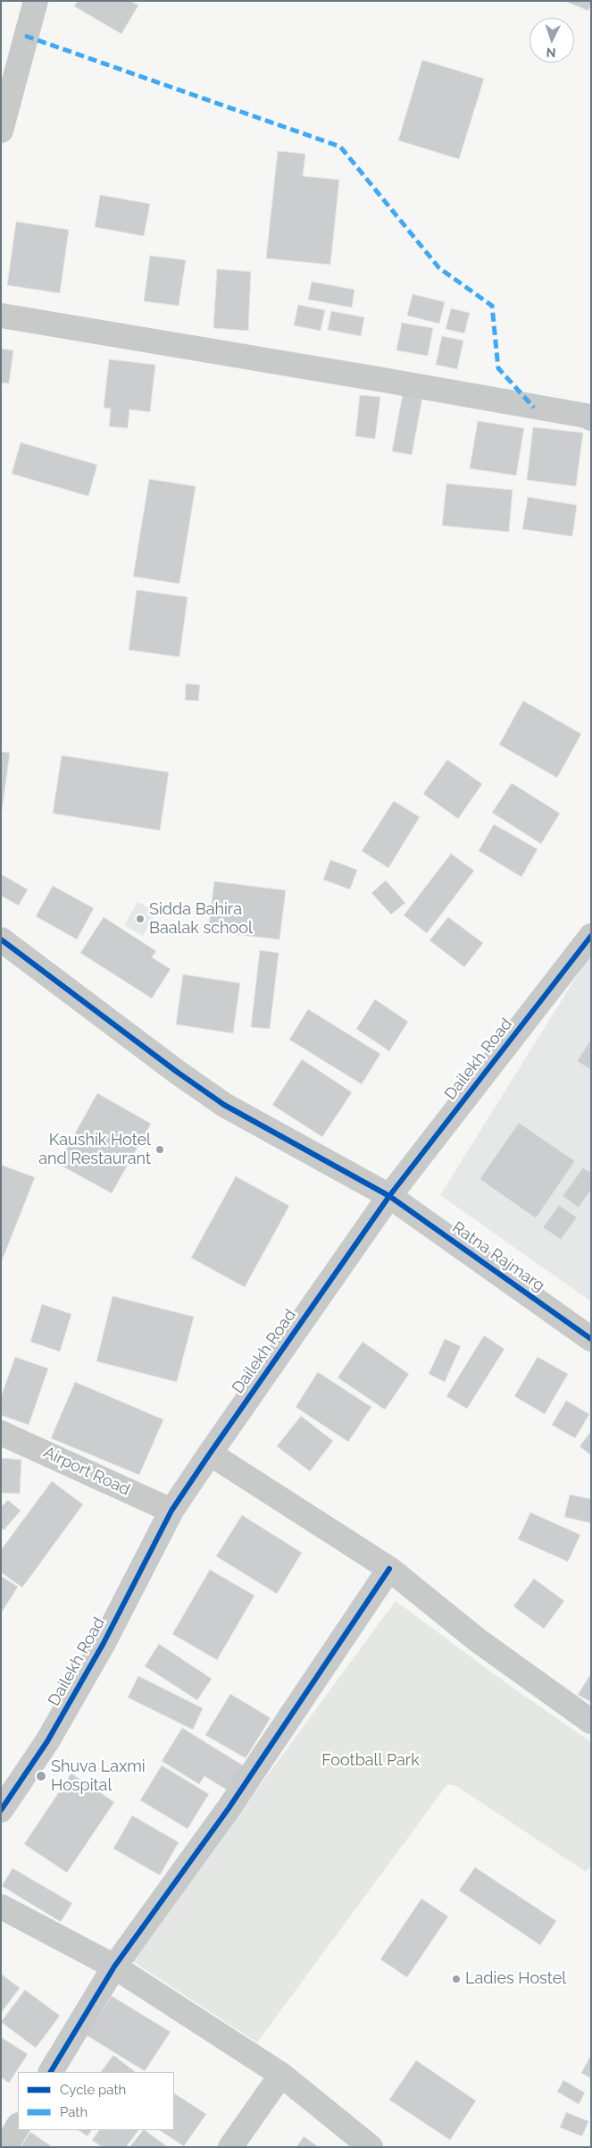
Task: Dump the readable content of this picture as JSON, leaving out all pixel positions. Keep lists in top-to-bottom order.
{
  "streets": {
    "street": ["Dailekh Road", "Ratna Rajmarg", "Airport Road"]
  },
  "crossings": [
    ["Dailekh Road", "Ratna Rajmarg"],
    ["Dailekh Road", "Airport Road"]
  ],
  "parks": ["Football Park"],
  "places": [
    "Sidda Bahira Baalak school",
    "Kaushik Hotel and Restaurant",
    "Shuva Laxmi Hospital",
    "Ladies Hostel"
  ],
  "legend": ["Cycle path", "Path"],
  "north": "bottom"
}
